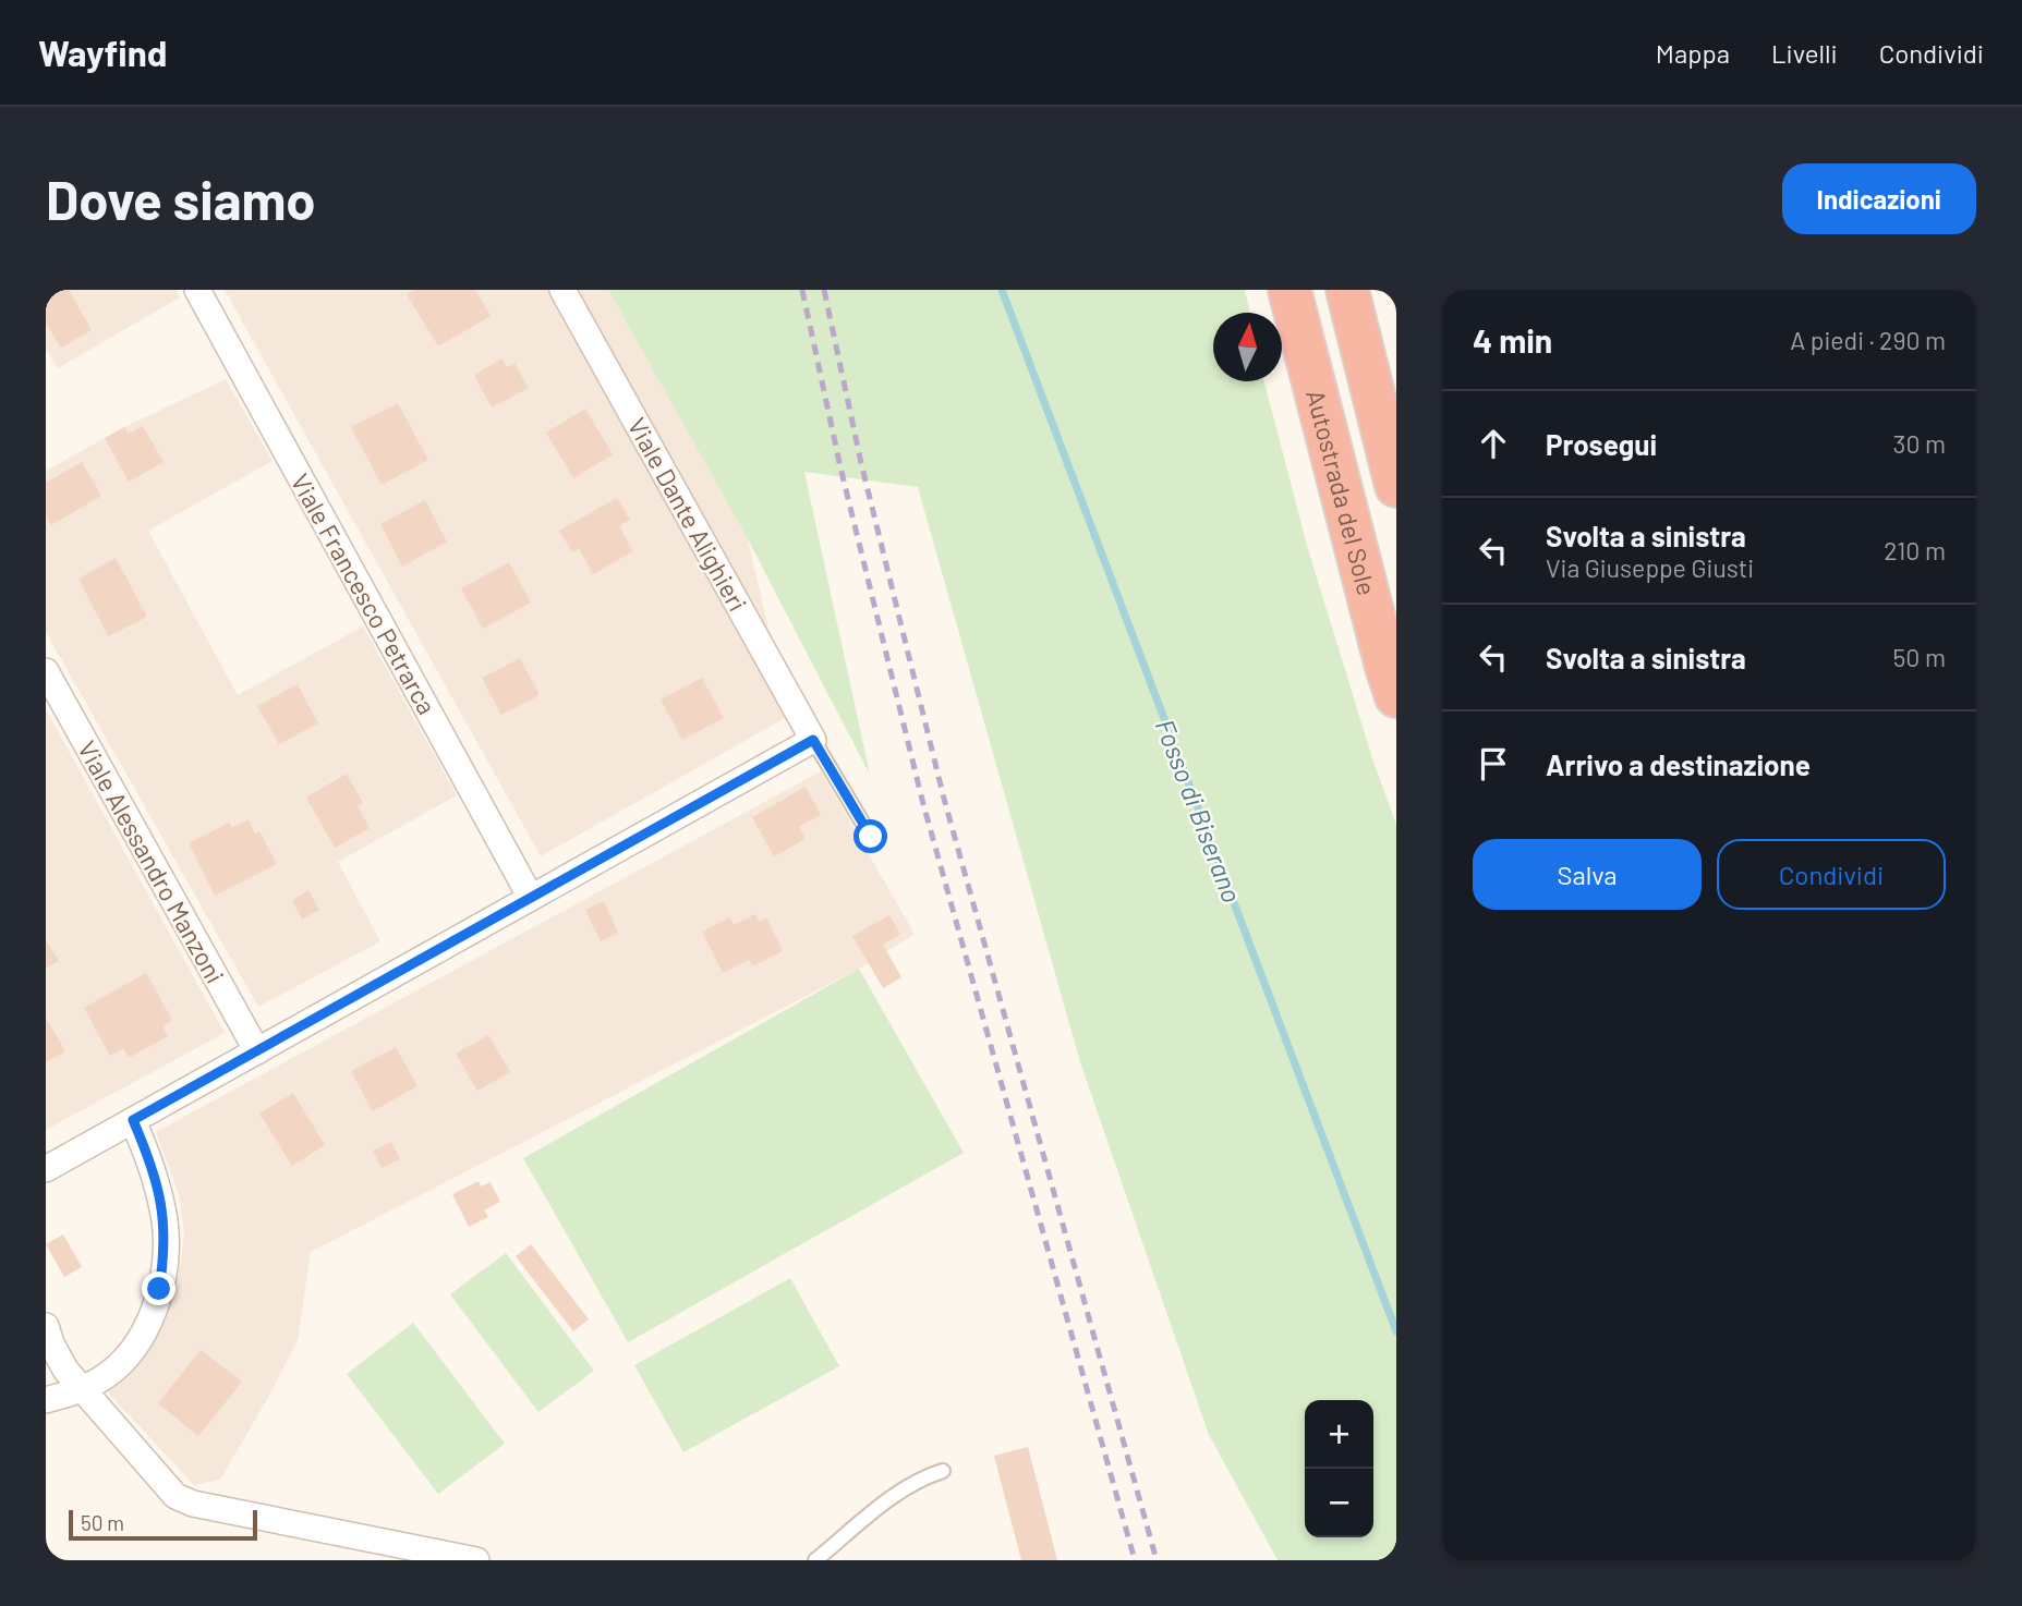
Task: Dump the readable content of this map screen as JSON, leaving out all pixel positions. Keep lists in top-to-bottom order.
{
  "streets": {
    "highway": ["Autostrada del Sole"],
    "street": ["Viale Dante Alighieri", "Viale Francesco Petrarca", "Viale Alessandro Manzoni"]
  },
  "water": ["Fosso di Biserano"],
  "scale_bar": "50 m",
  "north": "top",
  "page": {
    "header": "Wayfind",
    "nav": ["Mappa", "Livelli", "Condividi"],
    "buttons": [
      "Indicazioni",
      ["Salva", "Condividi"]
    ],
    "title": "Dove siamo",
    "heading": ["4 min", "A piedi · 290 m"],
    "list": [
      ["Prosegui", "30 m"],
      ["Svolta a sinistra", "Via Giuseppe Giusti", "210 m"],
      ["Svolta a sinistra", "50 m"],
      "Arrivo a destinazione"
    ],
    "map_buttons": ["+", "−"],
    "scale": "50 m"
  }
}
